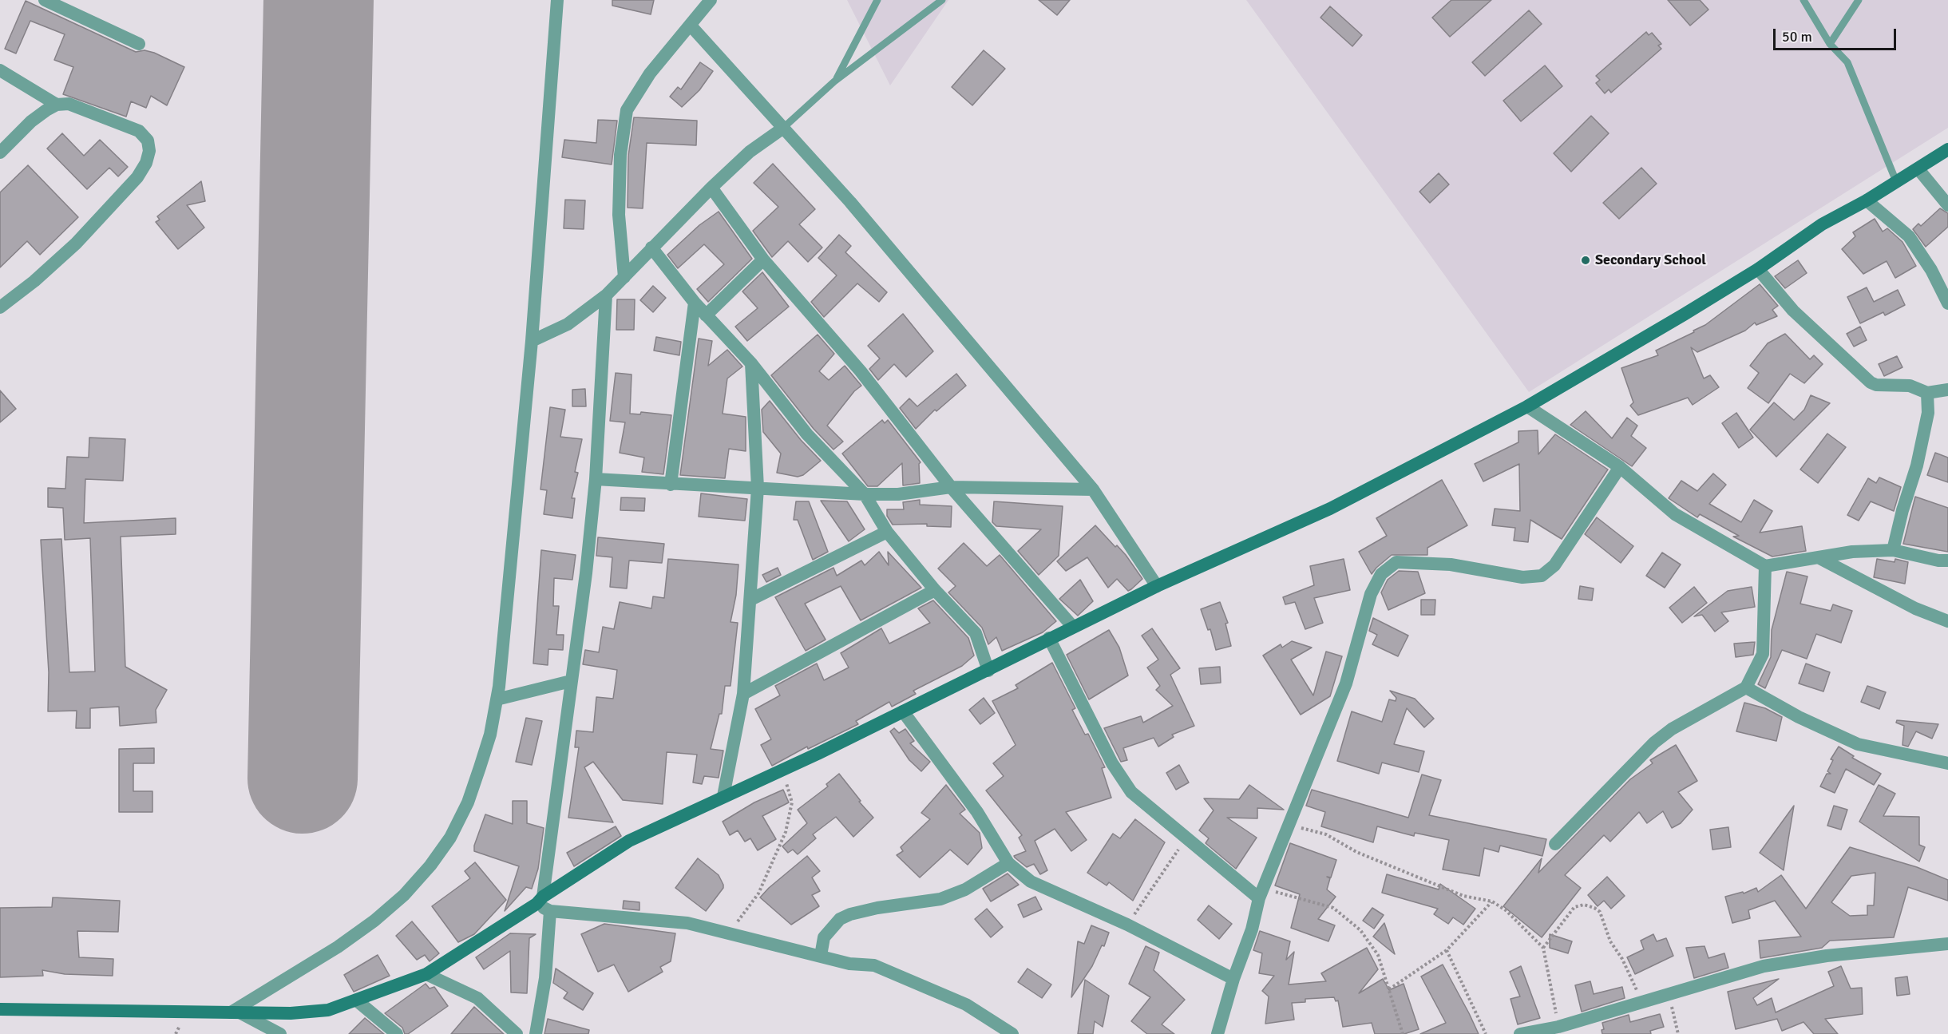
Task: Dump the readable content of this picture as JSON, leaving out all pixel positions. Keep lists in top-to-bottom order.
{
  "places": ["Secondary School"],
  "scale_bar": "50 m"
}
